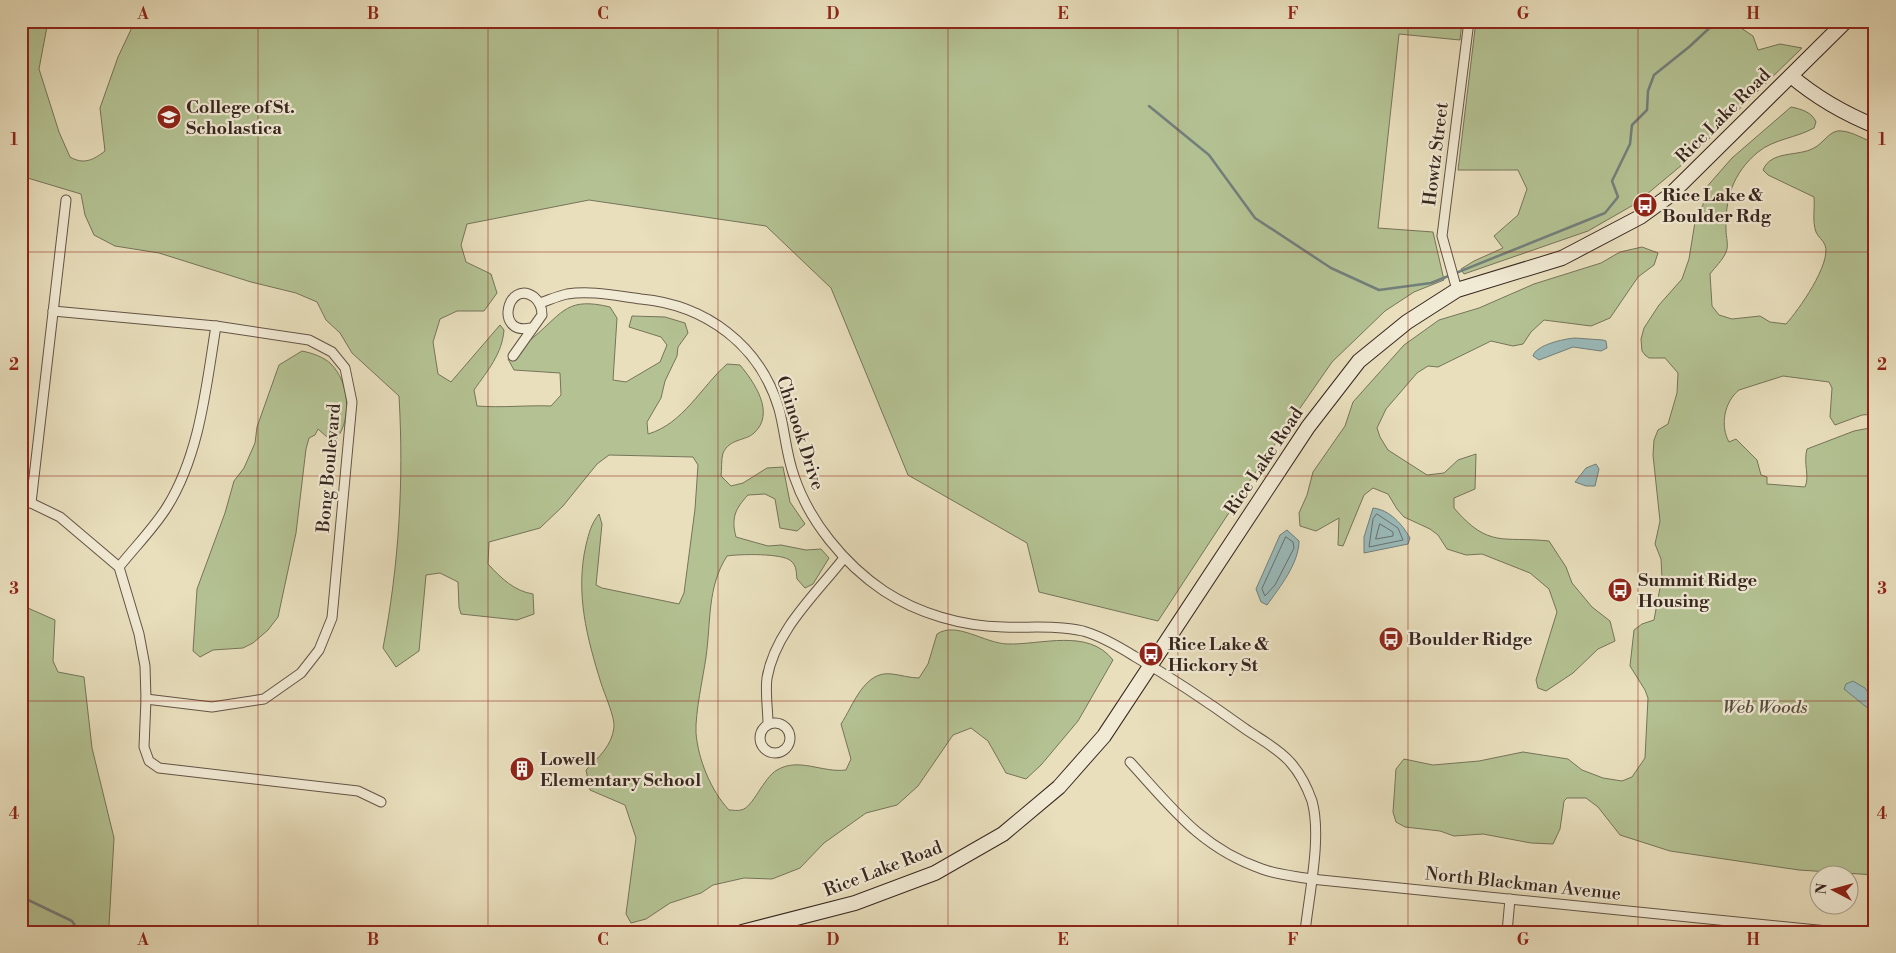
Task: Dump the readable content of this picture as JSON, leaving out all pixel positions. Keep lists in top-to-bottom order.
{
  "streets": {
    "main road": ["Rice Lake Road"],
    "street": [
      "Howtz Street",
      "Chinook Drive",
      "Bong Boulevard",
      "North Blackman Avenue"
    ]
  },
  "crossings": [
    ["Rice Lake Road", "Howtz Street"],
    ["Rice Lake Road", "Chinook Drive"],
    ["Chinook Drive", "North Blackman Avenue"]
  ],
  "parks": ["Web Woods"],
  "places": {
    "school or university": ["College of St. Scholastica"],
    "bus stop": [
      "Rice Lake & Boulder Rdg",
      "Summit Ridge Housing",
      "Boulder Ridge",
      "Rice Lake & Hickory St"
    ],
    "building": ["Lowell Elementary School"]
  },
  "north": "left",
  "grid": {
    "columns": [
      "A",
      "B",
      "C",
      "D",
      "E",
      "F",
      "G",
      "H"
    ],
    "rows": [
      "1",
      "2",
      "3",
      "4"
    ]
  }
}
